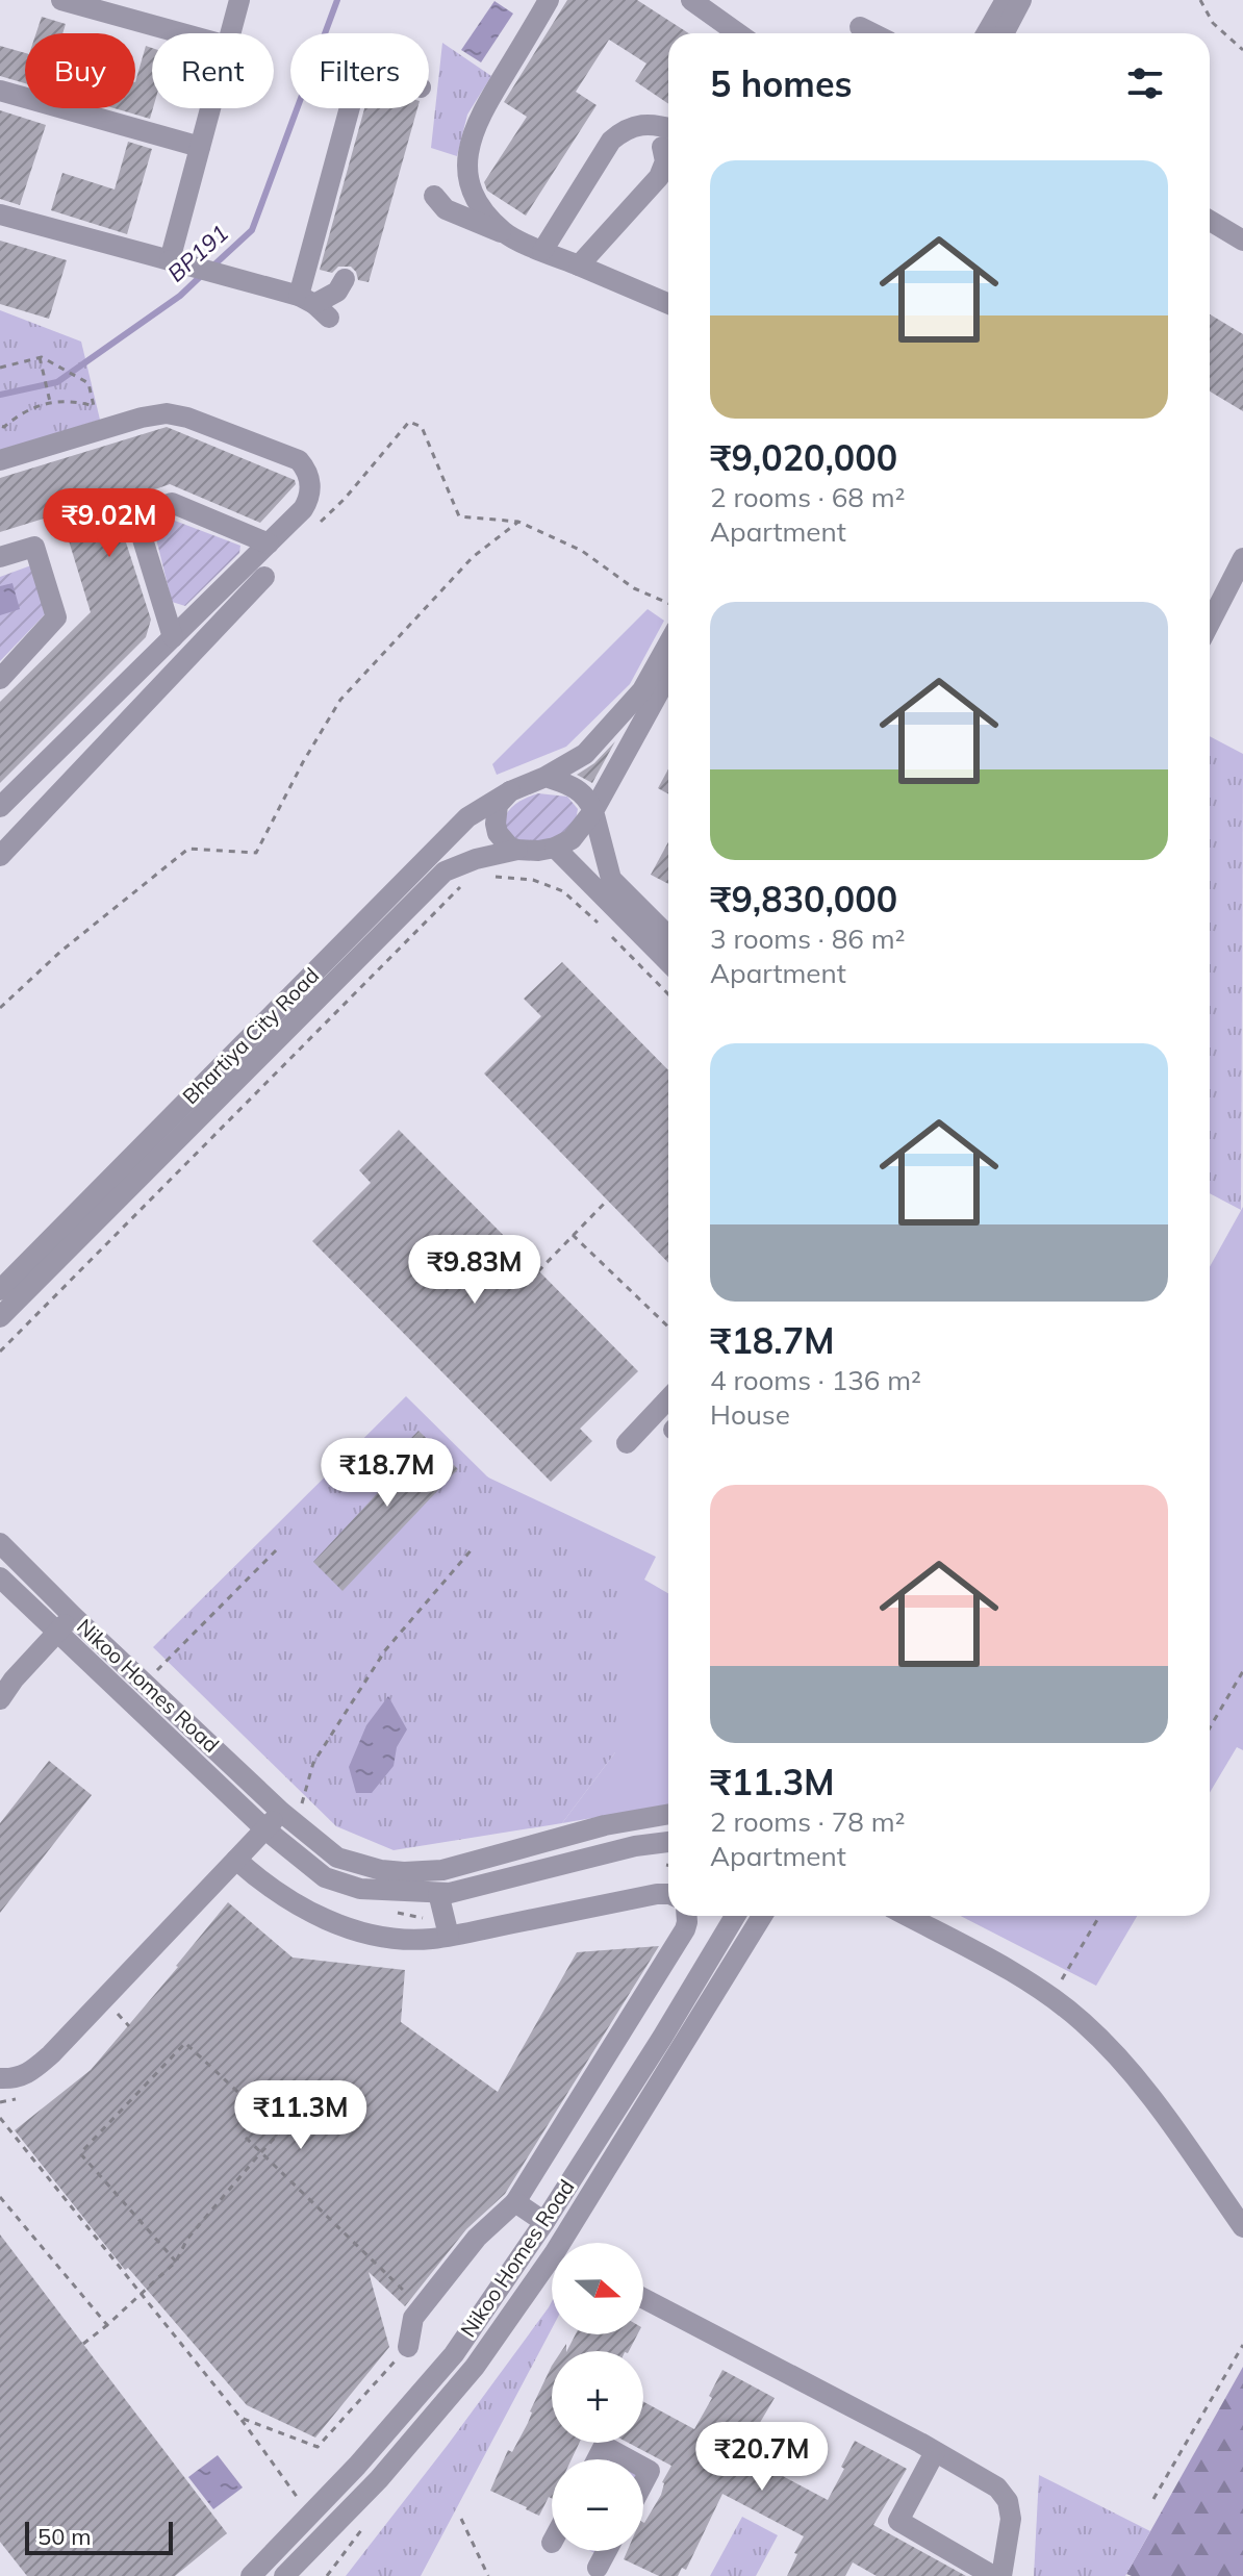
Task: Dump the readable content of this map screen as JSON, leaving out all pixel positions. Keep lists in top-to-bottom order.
{
  "streets": {
    "street": ["Bhartiya City Road", "Nikoo Homes Road"]
  },
  "water": ["BP191"],
  "scale_bar": "50 m",
  "north": "right",
  "page": {
    "chip": ["Buy", "Rent", "Filters"],
    "heading": "5 homes",
    "list": [
      {
        "name": "₹9,020,000",
        "note": "2 rooms · 68 m² · Apartment"
      },
      {
        "name": "₹9,830,000",
        "note": "3 rooms · 86 m² · Apartment"
      },
      {
        "name": "₹18.7M",
        "note": "4 rooms · 136 m² · House"
      },
      {
        "name": "₹11.3M",
        "note": "2 rooms · 78 m² · Apartment"
      }
    ],
    "price": [
      "₹9.02M",
      "₹9.83M",
      "₹18.7M",
      "₹11.3M",
      "₹20.7M"
    ],
    "map_buttons": ["+", "−"],
    "scale": "50 m"
  }
}
